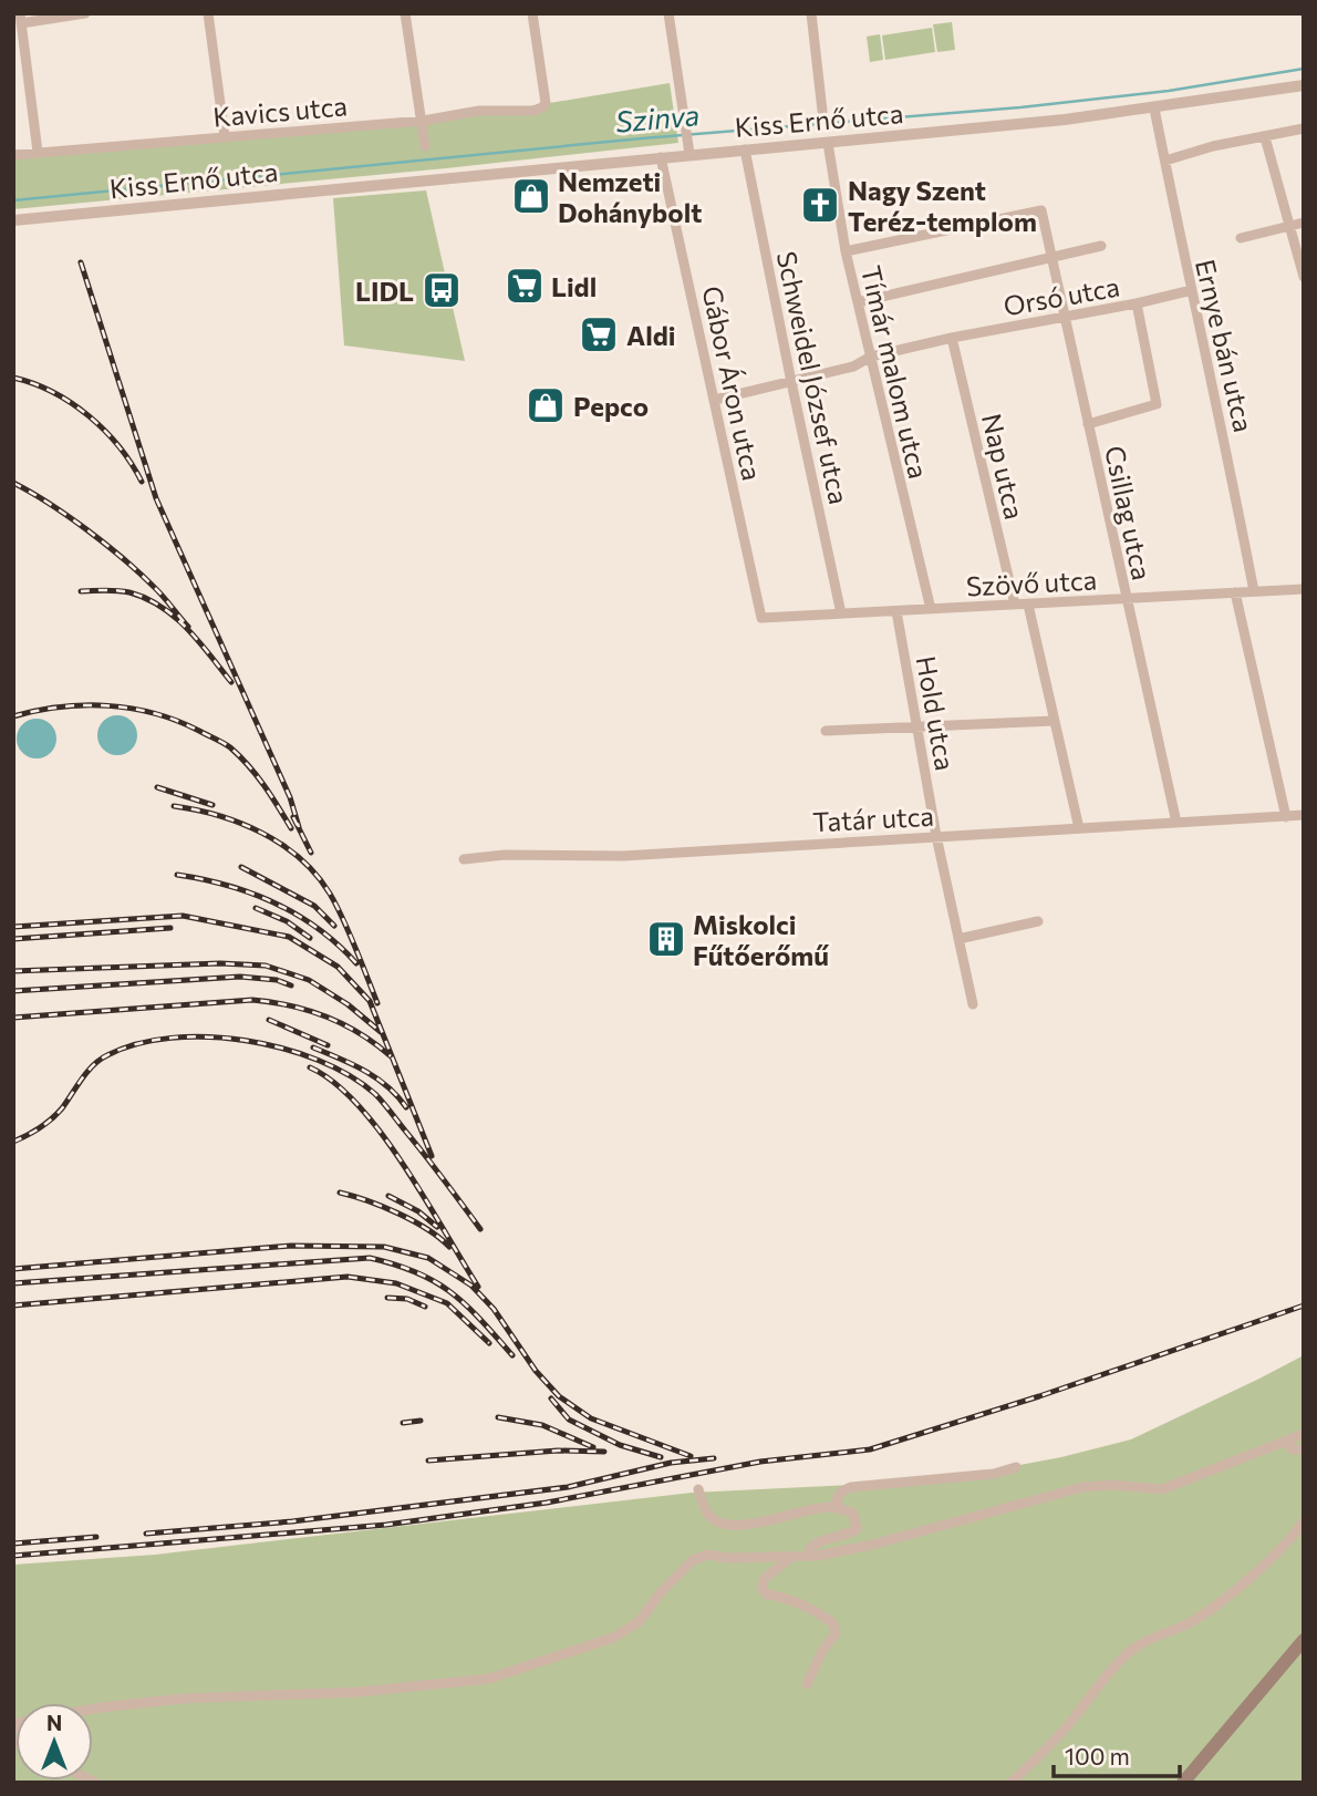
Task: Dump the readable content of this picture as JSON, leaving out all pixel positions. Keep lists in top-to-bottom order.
{
  "streets": {
    "street": [
      "Kavics utca",
      "Kiss Ernő utca",
      "Orsó utca",
      "Ernye bán utca",
      "Tímár malom utca",
      "Schweidel József utca",
      "Gábor Áron utca",
      "Nap utca",
      "Csillag utca",
      "Szövő utca",
      "Hold utca",
      "Tatár utca"
    ]
  },
  "crossings": [
    ["Kiss Ernő utca", "Ernye bán utca"],
    ["Kiss Ernő utca", "Tímár malom utca"],
    ["Kiss Ernő utca", "Schweidel József utca"],
    ["Kiss Ernő utca", "Gábor Áron utca"],
    ["Orsó utca", "Tímár malom utca"],
    ["Orsó utca", "Schweidel József utca"],
    ["Orsó utca", "Gábor Áron utca"],
    ["Orsó utca", "Nap utca"],
    ["Orsó utca", "Csillag utca"],
    ["Ernye bán utca", "Szövő utca"],
    ["Tímár malom utca", "Csillag utca"],
    ["Tímár malom utca", "Szövő utca"],
    ["Schweidel József utca", "Szövő utca"],
    ["Gábor Áron utca", "Szövő utca"],
    ["Nap utca", "Szövő utca"],
    ["Csillag utca", "Szövő utca"],
    ["Csillag utca", "Tatár utca"],
    ["Szövő utca", "Hold utca"],
    ["Hold utca", "Tatár utca"]
  ],
  "water": ["Szinva"],
  "places": {
    "shop": ["Nemzeti Dohánybolt", "Pepco"],
    "church": ["Nagy Szent Teréz-templom"],
    "supermarket": ["Lidl", "Aldi"],
    "bus stop": ["LIDL"],
    "building": ["Miskolci Fűtőerőmű"]
  },
  "scale_bar": "100 m",
  "north": "top"
}
